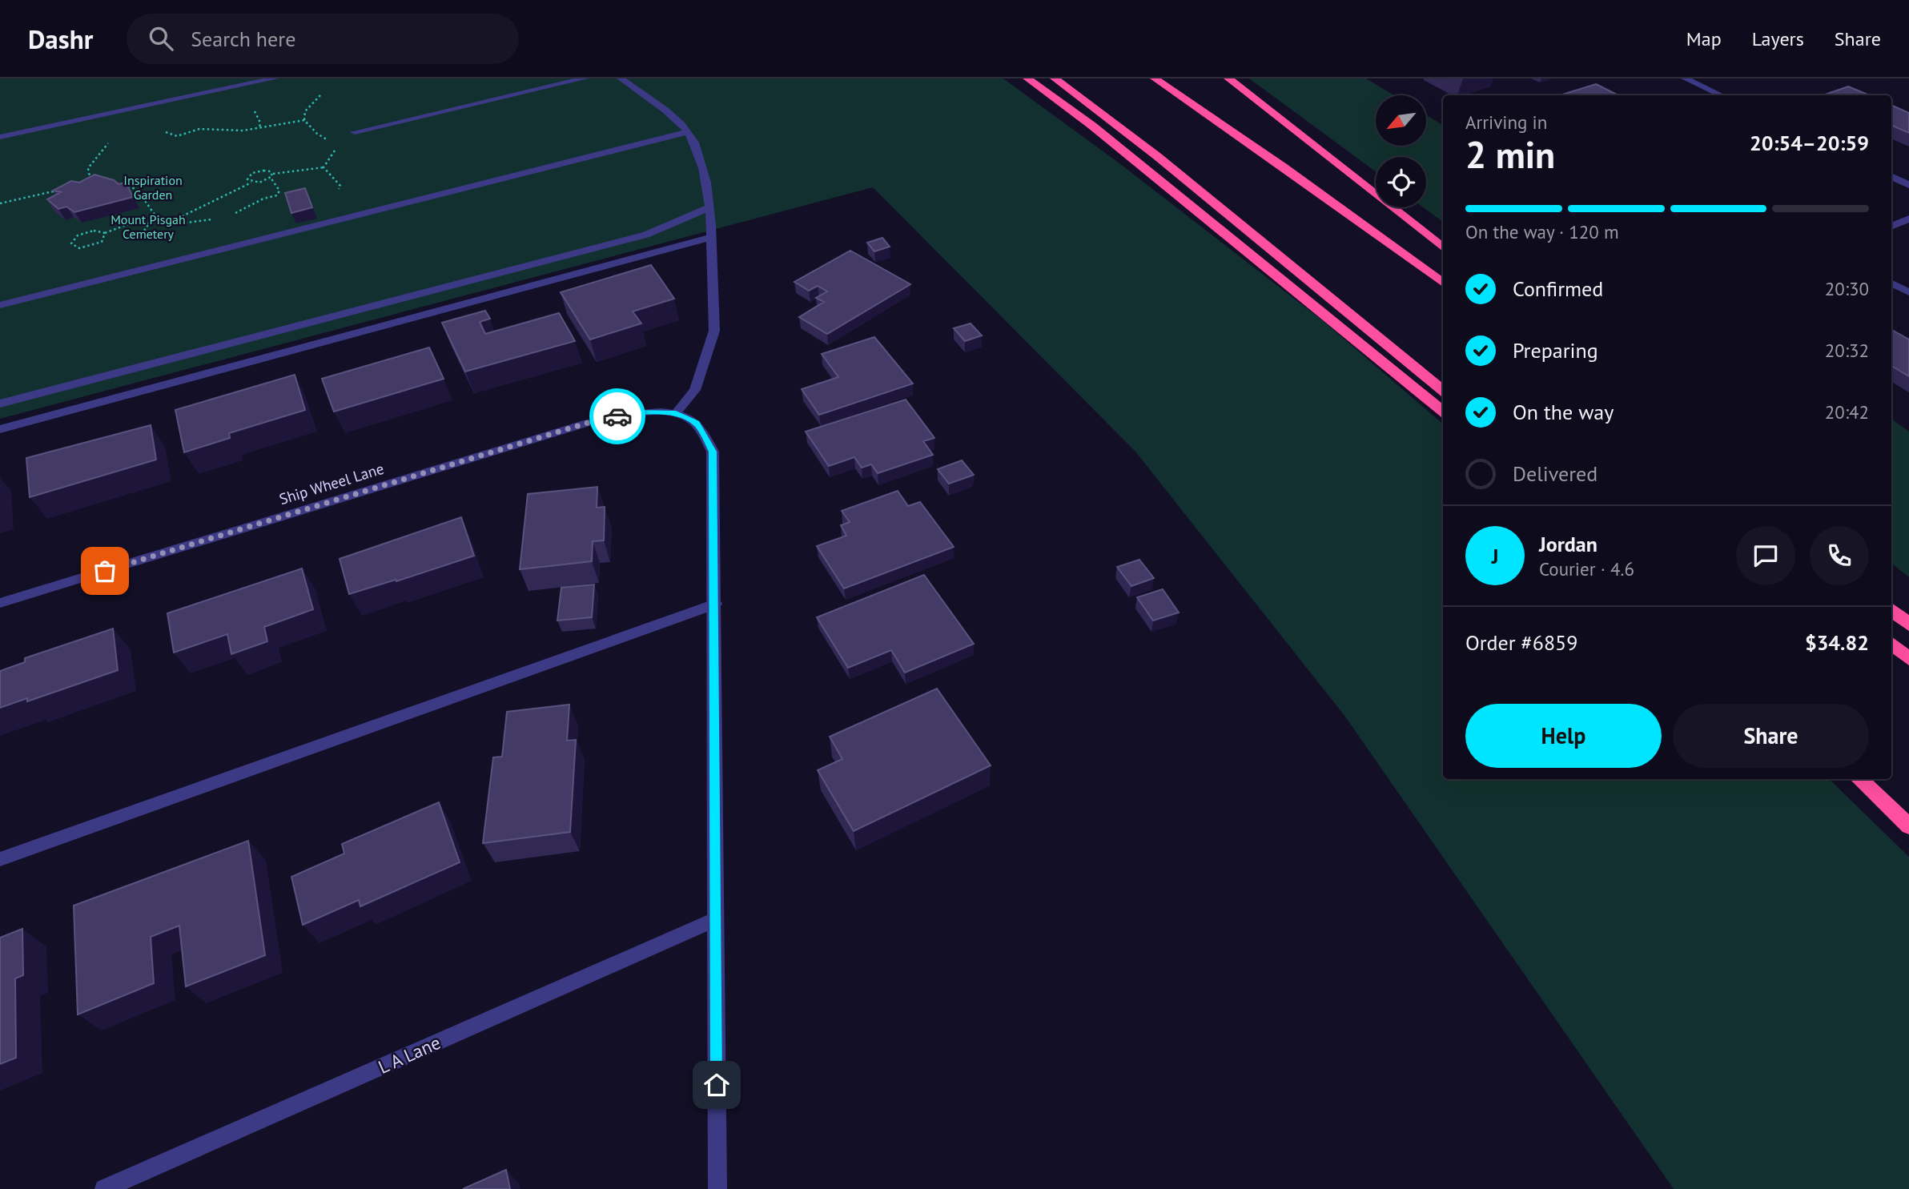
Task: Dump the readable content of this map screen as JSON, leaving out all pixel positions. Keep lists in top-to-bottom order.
{
  "streets": {
    "street": ["Ship Wheel Lane", "L A Lane"]
  },
  "parks": ["Inspiration Garden", "Mount Pisgah Cemetery"],
  "north": "bottom left",
  "page": {
    "header": "Dashr",
    "search": "Search here",
    "nav": ["Map", "Layers", "Share"],
    "heading": ["2 min", "Arriving in", "20:54–20:59"],
    "panel": [
      "Jordan",
      "Courier · 4.6",
      "Order #6859",
      "$34.82"
    ],
    "bar": "On the way · 120 m",
    "list": [
      ["Confirmed", "20:30"],
      ["Preparing", "20:32"],
      ["On the way", "20:42"],
      "Delivered"
    ],
    "round": "J",
    "buttons": ["Help", "Share"]
  }
}
